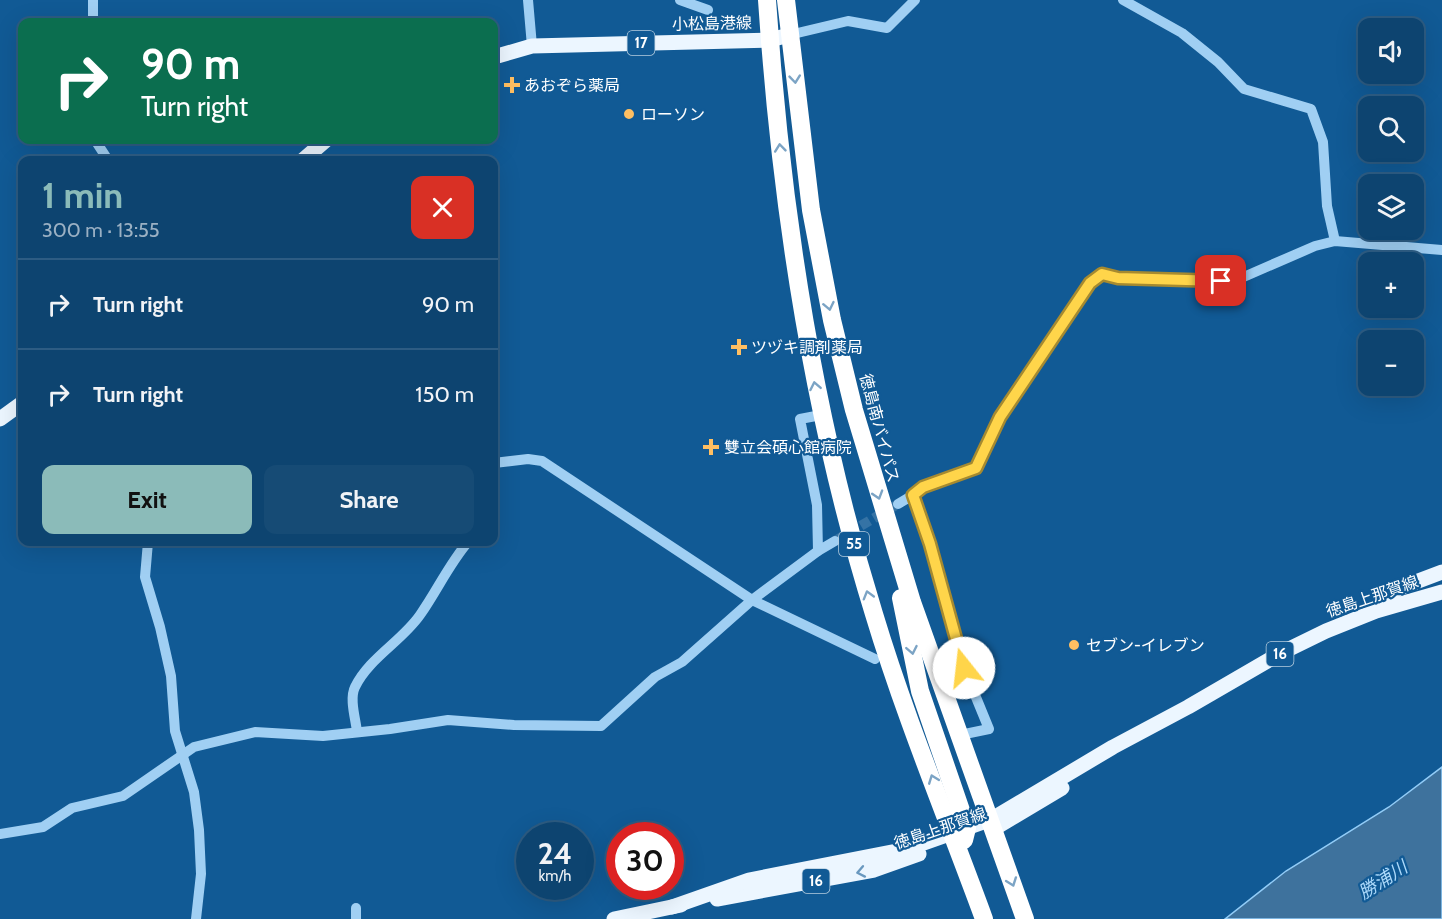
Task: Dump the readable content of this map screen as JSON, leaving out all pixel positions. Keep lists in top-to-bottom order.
{
  "streets": {
    "highway": ["徳島南バイパス", "55"],
    "main road": [
      "小松島港線",
      "17",
      "徳島上那賀線",
      "16"
    ]
  },
  "crossings": [
    ["小松島港線", "徳島南バイパス"],
    ["小松島港線", "55"],
    ["徳島南バイパス", "徳島上那賀線"],
    ["55", "徳島上那賀線"]
  ],
  "water": ["勝浦川"],
  "places": {
    "health": ["あおぞら薬局", "ツヅキ調剤薬局", "雙立会碩心館病院"],
    "other": ["ローソン", "セブン-イレブン"]
  },
  "page": {
    "map_buttons": ["+", "−"],
    "turn": ["90 m", "Turn right"],
    "heading": ["1 min", "300 m · 13:55"],
    "list": [
      {
        "name": "Turn right",
        "value": "90 m"
      },
      {
        "name": "Turn right",
        "value": "150 m"
      }
    ],
    "buttons": ["Exit", "Share"],
    "speed": "24 km/h",
    "limit": "30"
  }
}
